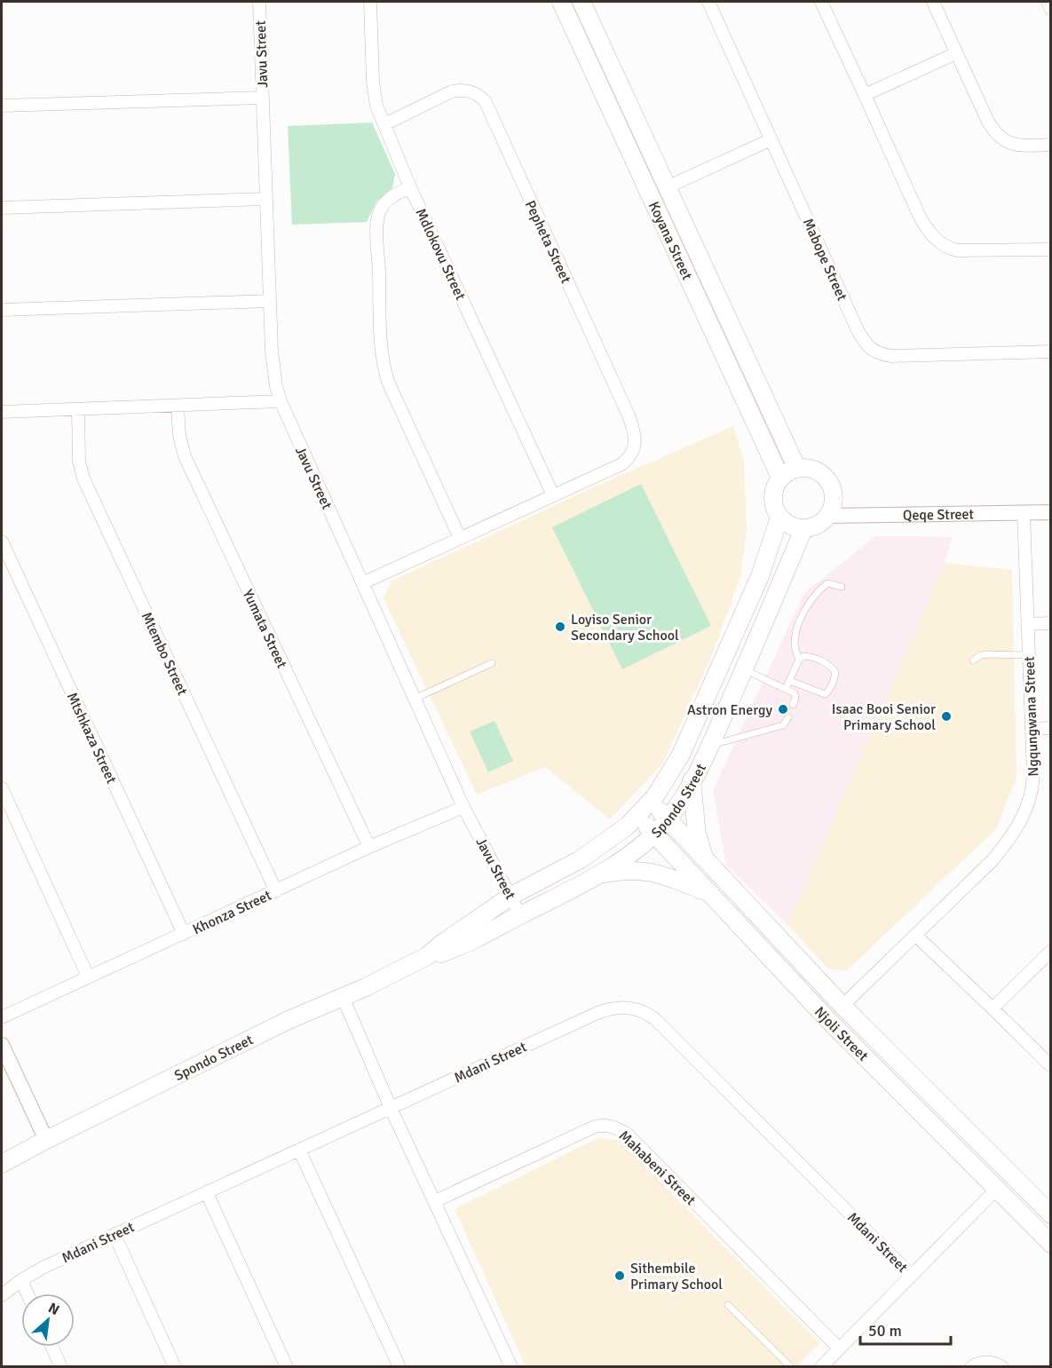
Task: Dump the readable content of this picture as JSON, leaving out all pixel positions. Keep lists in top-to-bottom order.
{
  "streets": {
    "main road": ["Koyana Street", "Spondo Street", "Njoli Street"],
    "street": [
      "Javu Street",
      "Pepheta Street",
      "Mdlokovu Street",
      "Mabope Street",
      "Qeqe Street",
      "Yumata Street",
      "Mtembo Street",
      "Ngqungwana Street",
      "Mtshkaza Street",
      "Khonza Street",
      "Mdani Street",
      "Mahabeni Street"
    ]
  },
  "crossings": [
    ["Javu Street", "Spondo Street"],
    ["Javu Street", "Khonza Street"],
    ["Koyana Street", "Qeqe Street"],
    ["Koyana Street", "Spondo Street"],
    ["Pepheta Street", "Mdlokovu Street"],
    ["Qeqe Street", "Ngqungwana Street"],
    ["Qeqe Street", "Spondo Street"],
    ["Yumata Street", "Khonza Street"],
    ["Mtembo Street", "Khonza Street"],
    ["Ngqungwana Street", "Njoli Street"],
    ["Mtshkaza Street", "Khonza Street"],
    ["Spondo Street", "Njoli Street"]
  ],
  "places": [
    "Loyiso Senior Secondary School",
    "Astron Energy",
    "Isaac Booi Senior Primary School",
    "Sithembile Primary School"
  ],
  "scale_bar": "50 m",
  "north": "top right"
}
